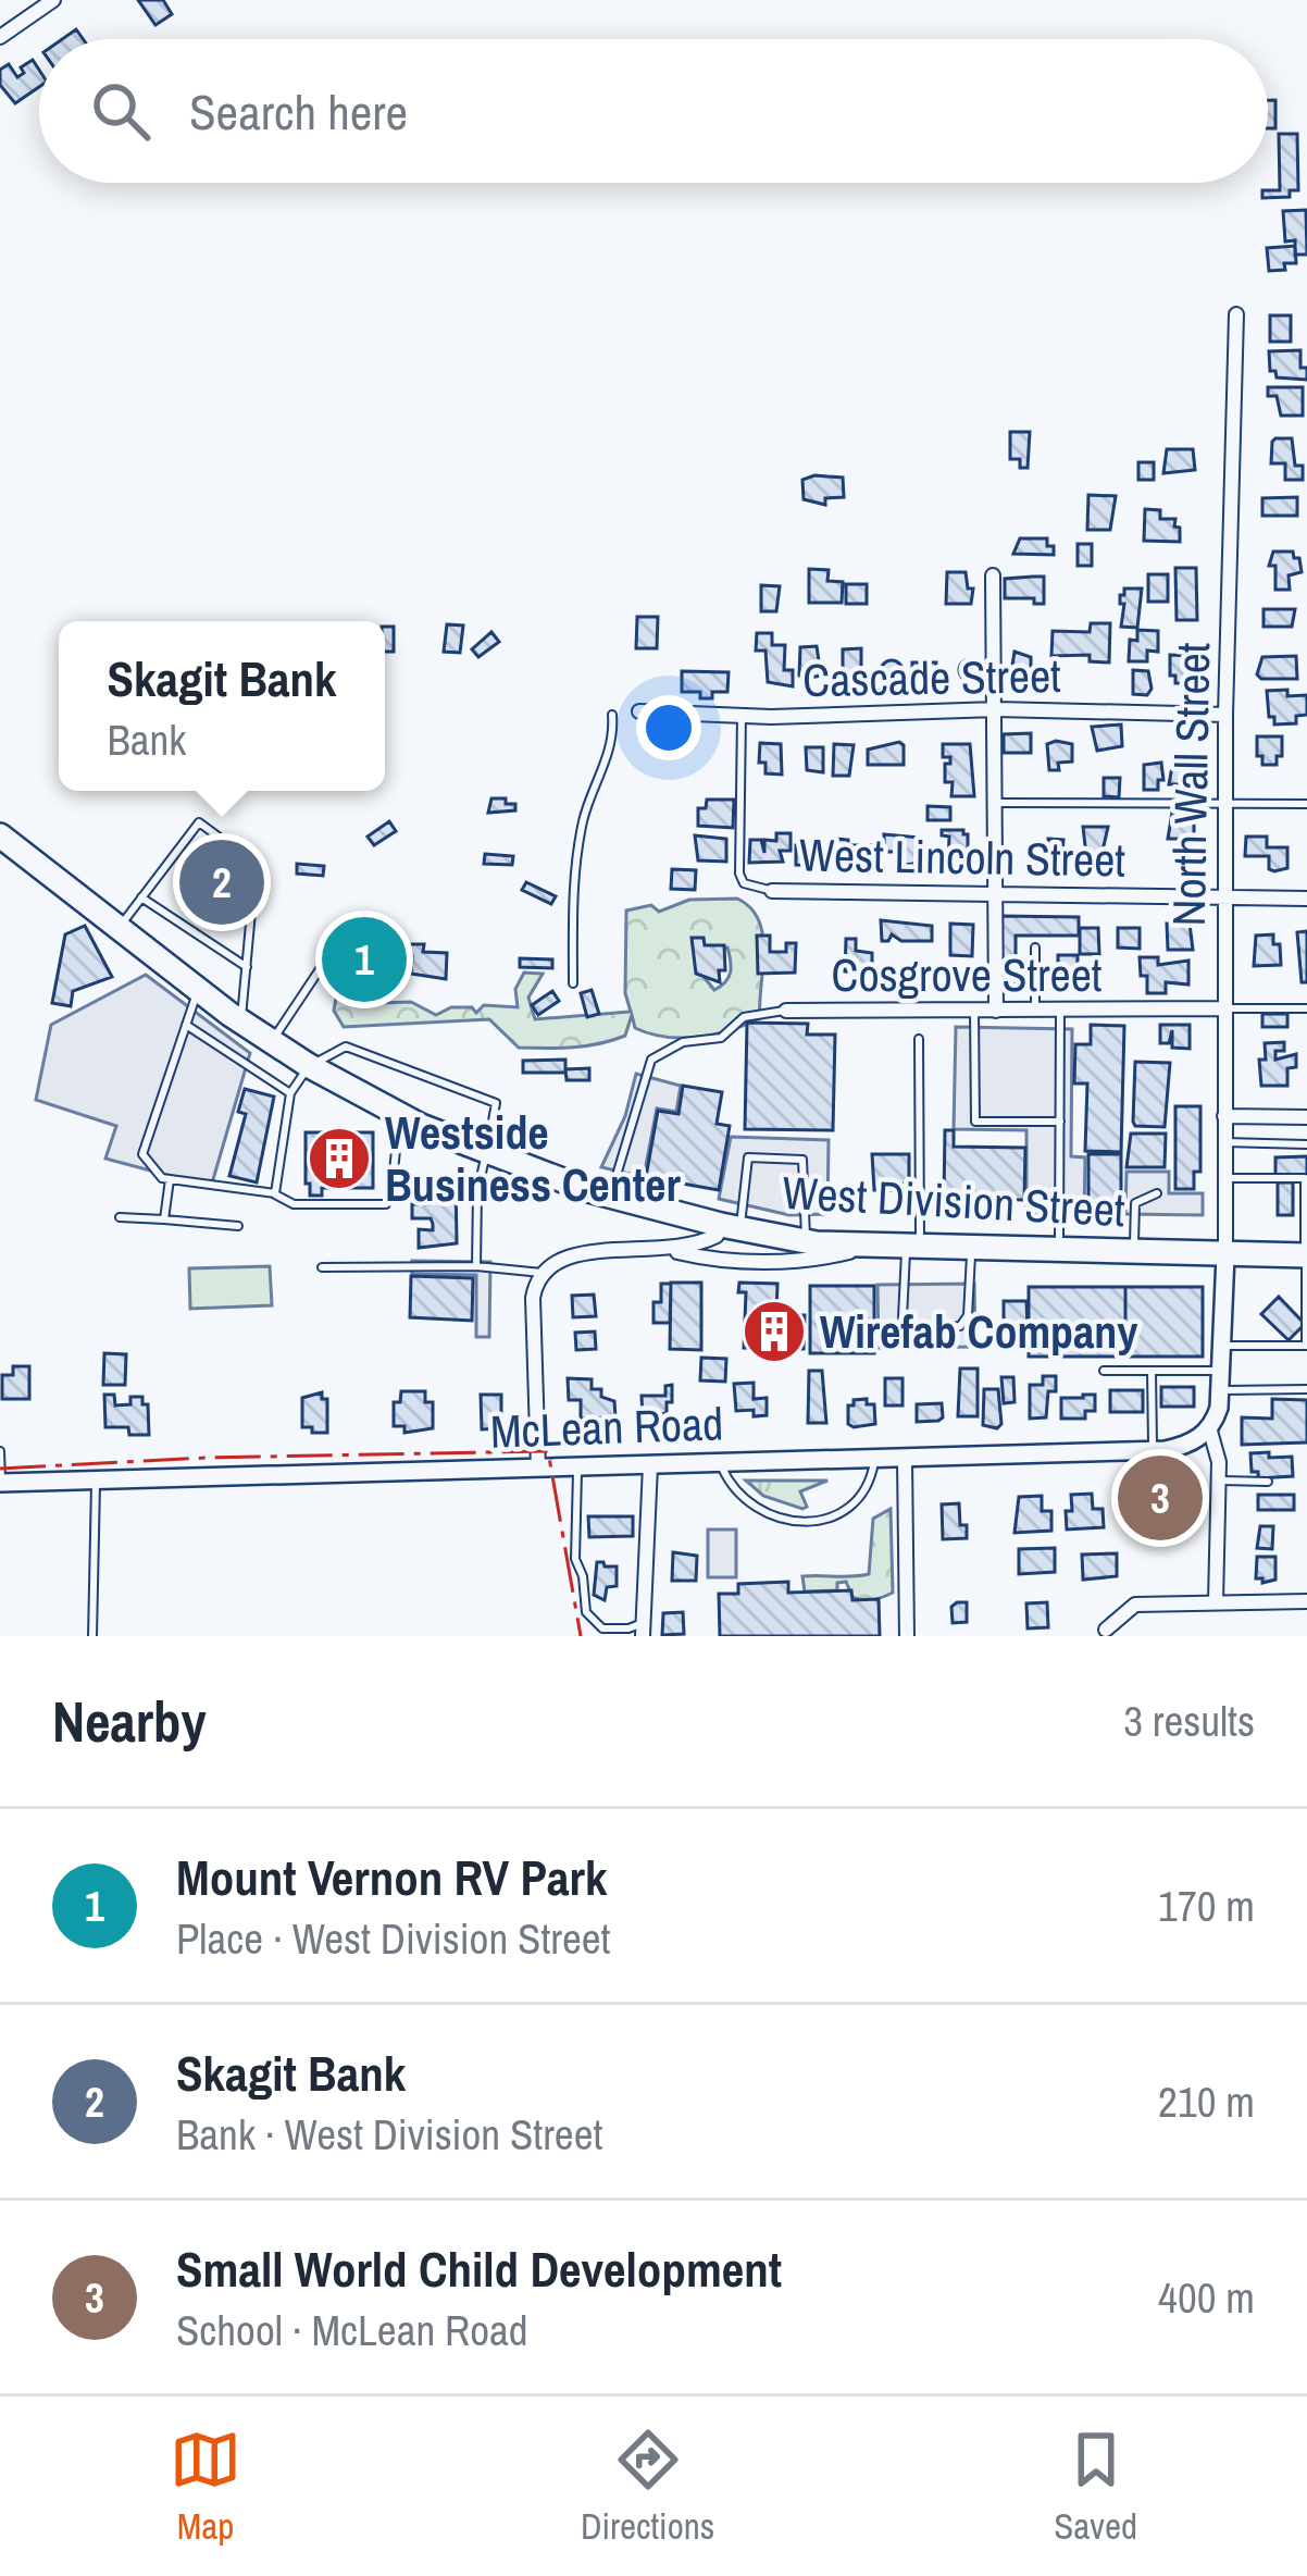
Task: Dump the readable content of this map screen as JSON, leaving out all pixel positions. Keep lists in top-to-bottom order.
{
  "streets": {
    "main road": ["West Division Street"],
    "street": [
      "Cascade Street",
      "North Wall Street",
      "West Lincoln Street",
      "Cosgrove Street",
      "McLean Road"
    ]
  },
  "crossings": [
    ["Cascade Street", "North Wall Street"],
    ["North Wall Street", "West Lincoln Street"],
    ["North Wall Street", "Cosgrove Street"],
    ["North Wall Street", "West Division Street"]
  ],
  "places": {
    "building": ["Westside Business Center", "Wirefab Company"]
  },
  "page": {
    "search": "Search here",
    "popup": ["Skagit Bank", "Bank"],
    "pins": ["2", "1", "3"],
    "heading": ["Nearby", "3 results"],
    "list": [
      {
        "mark": "1",
        "name": "Mount Vernon RV Park",
        "note": "Place · West Division Street",
        "value": "170 m"
      },
      {
        "mark": "2",
        "name": "Skagit Bank",
        "note": "Bank · West Division Street",
        "value": "210 m"
      },
      {
        "mark": "3",
        "name": "Small World Child Development",
        "note": "School · McLean Road",
        "value": "400 m"
      }
    ],
    "nav": ["Map", "Directions", "Saved"]
  }
}
